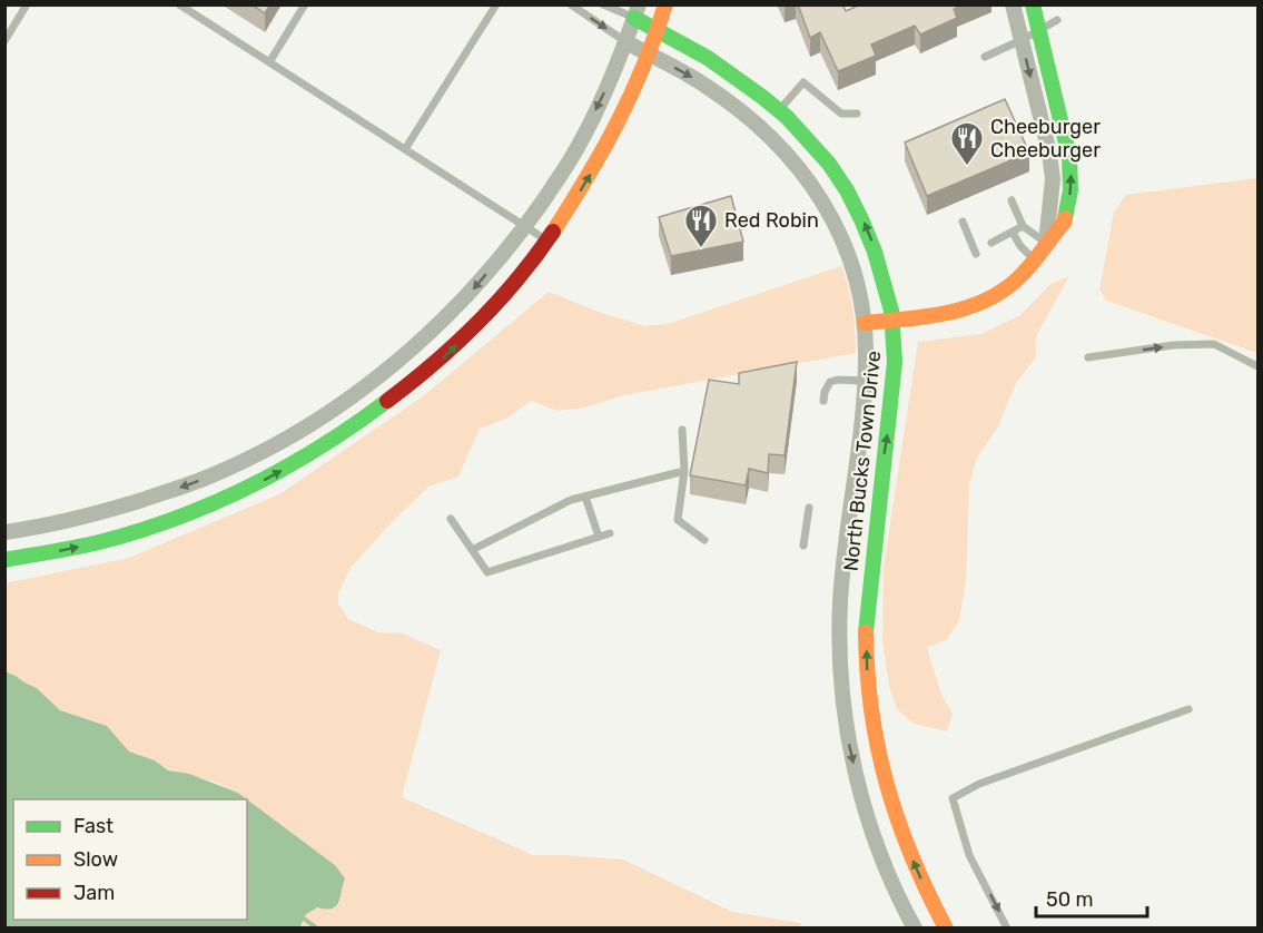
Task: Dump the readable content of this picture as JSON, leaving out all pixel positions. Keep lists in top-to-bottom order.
{
  "streets": {
    "street": ["North Bucks Town Drive"]
  },
  "places": {
    "restaurant": ["Cheeburger Cheeburger", "Red Robin"]
  },
  "legend": ["Fast", "Slow", "Jam"],
  "scale_bar": "50 m"
}
